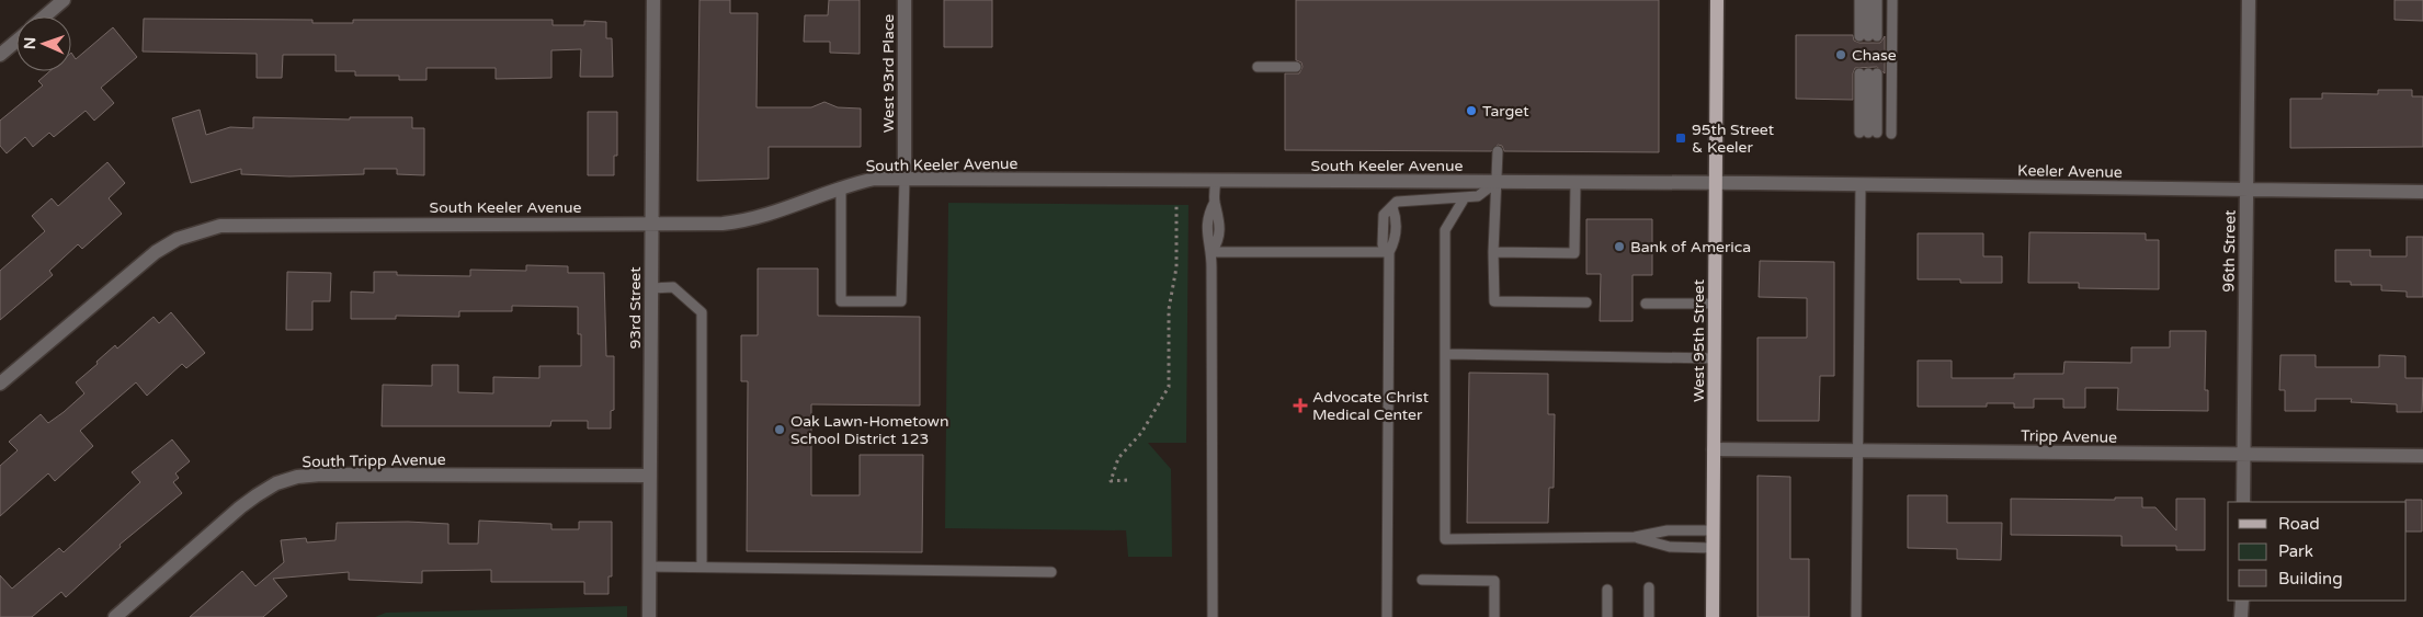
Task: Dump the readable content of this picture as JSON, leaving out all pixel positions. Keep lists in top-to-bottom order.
{
  "streets": {
    "main road": ["West 95th Street"],
    "street": [
      "West 93rd Place",
      "South Keeler Avenue",
      "Keeler Avenue",
      "96th Street",
      "93rd Street",
      "Tripp Avenue",
      "South Tripp Avenue"
    ]
  },
  "crossings": [
    ["West 93rd Place", "South Keeler Avenue"],
    ["South Keeler Avenue", "Keeler Avenue"],
    ["South Keeler Avenue", "93rd Street"],
    ["South Keeler Avenue", "West 95th Street"],
    ["Keeler Avenue", "96th Street"],
    ["Keeler Avenue", "West 95th Street"],
    ["96th Street", "Tripp Avenue"],
    ["93rd Street", "South Tripp Avenue"],
    ["West 95th Street", "Tripp Avenue"]
  ],
  "places": {
    "other": [
      "Chase",
      "Target",
      "Bank of America",
      "Oak Lawn-Hometown School District 123"
    ],
    "transit": ["95th Street & Keeler"],
    "health": ["Advocate Christ Medical Center"]
  },
  "legend": ["Road", "Park", "Building"],
  "north": "left"
}
